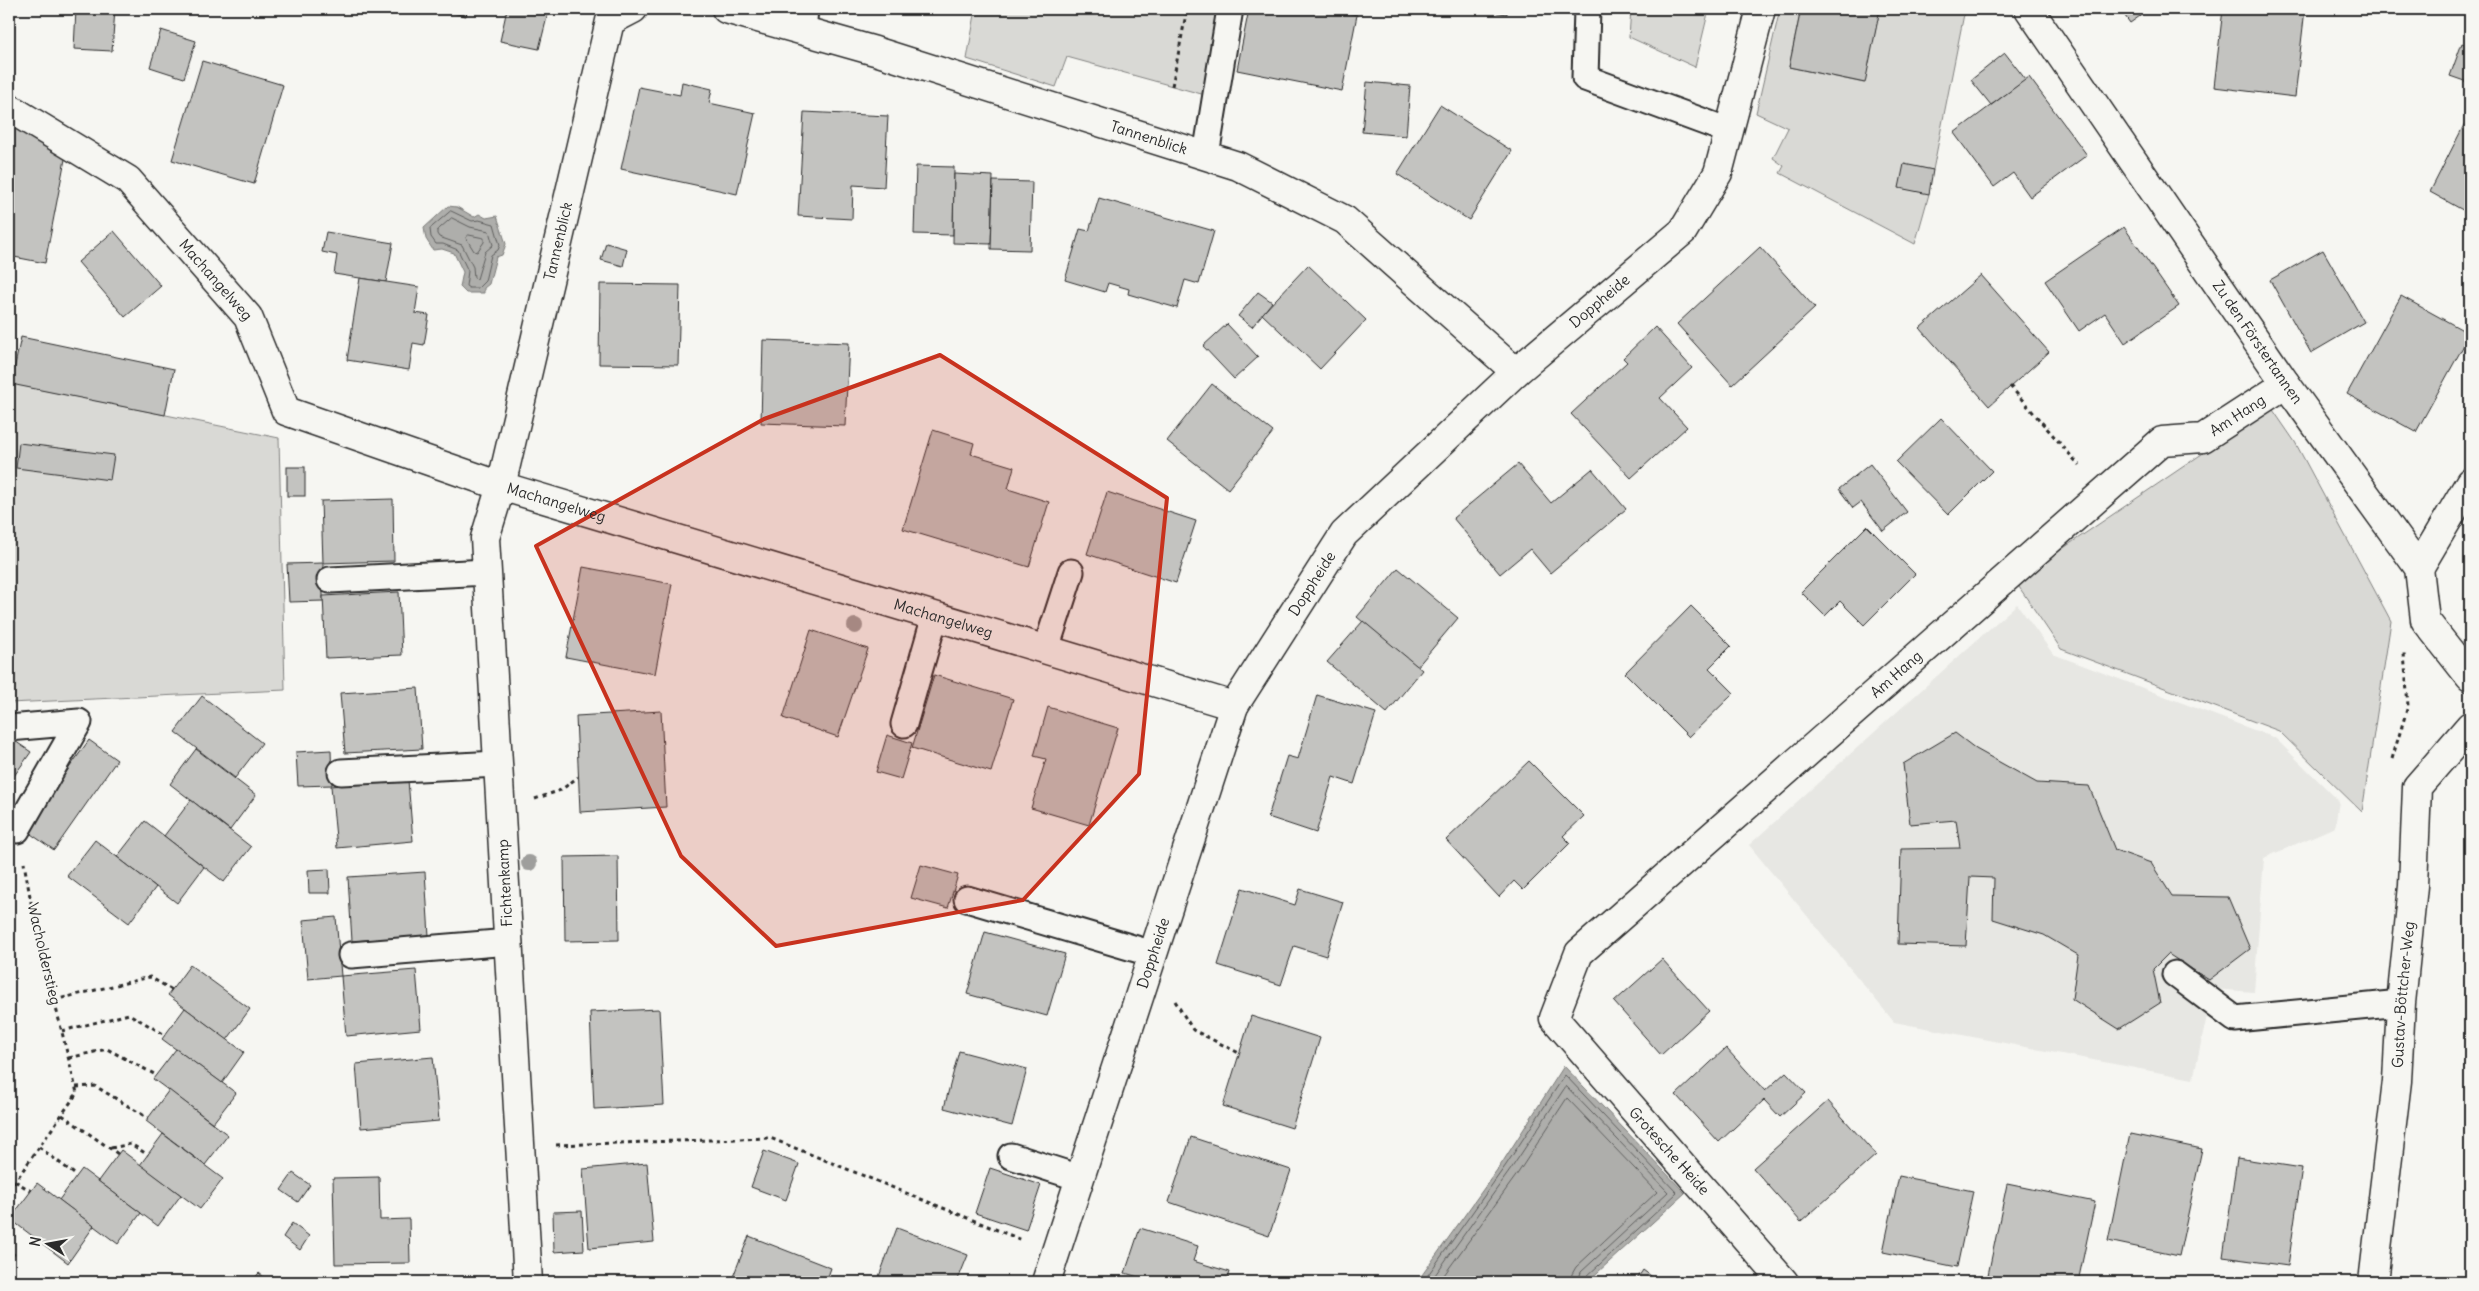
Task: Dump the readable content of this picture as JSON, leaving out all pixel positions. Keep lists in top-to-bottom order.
{
  "streets": {
    "street": [
      "Tannenblick",
      "Machangelweg",
      "Doppheide",
      "Zu den Förstertannen",
      "Am Hang",
      "Fichtenkamp",
      "Gustav-Böttcher-Weg",
      "Grotesche Heide"
    ],
    "path": ["Wacholderstieg"]
  },
  "crossings": [
    ["Tannenblick", "Machangelweg"],
    ["Tannenblick", "Doppheide"],
    ["Tannenblick", "Fichtenkamp"],
    ["Machangelweg", "Doppheide"],
    ["Machangelweg", "Fichtenkamp"],
    ["Zu den Förstertannen", "Am Hang"],
    ["Am Hang", "Grotesche Heide"]
  ],
  "north": "left"
}
